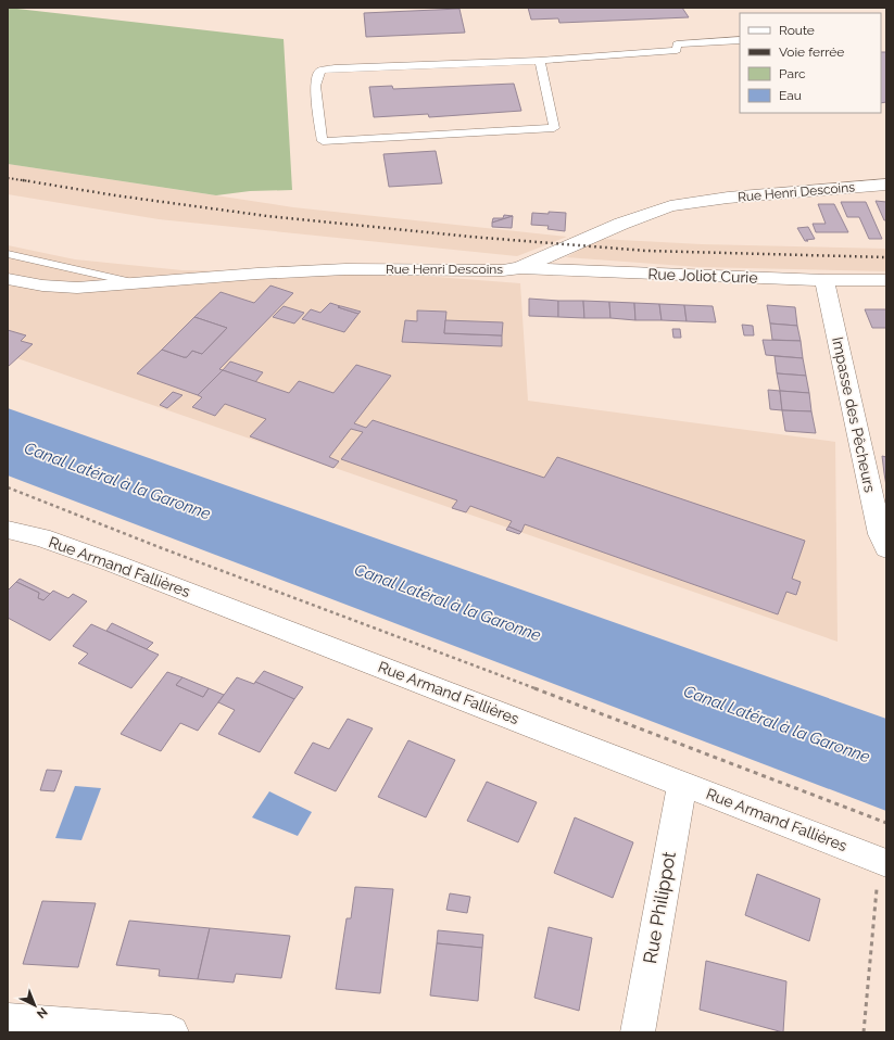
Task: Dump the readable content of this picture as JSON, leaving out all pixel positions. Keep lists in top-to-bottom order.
{
  "streets": {
    "street": [
      "Rue Henri Descoins",
      "Rue Joliot Curie",
      "Impasse des Pêcheurs",
      "Rue Armand Fallières",
      "Rue Philippot"
    ]
  },
  "crossings": [
    ["Rue Henri Descoins", "Rue Joliot Curie"],
    ["Rue Joliot Curie", "Impasse des Pêcheurs"],
    ["Rue Armand Fallières", "Rue Philippot"]
  ],
  "water": ["Canal Latéral à la Garonne"],
  "legend": [
    "Route",
    "Voie ferrée",
    "Parc",
    "Eau"
  ],
  "north": "bottom right"
}
